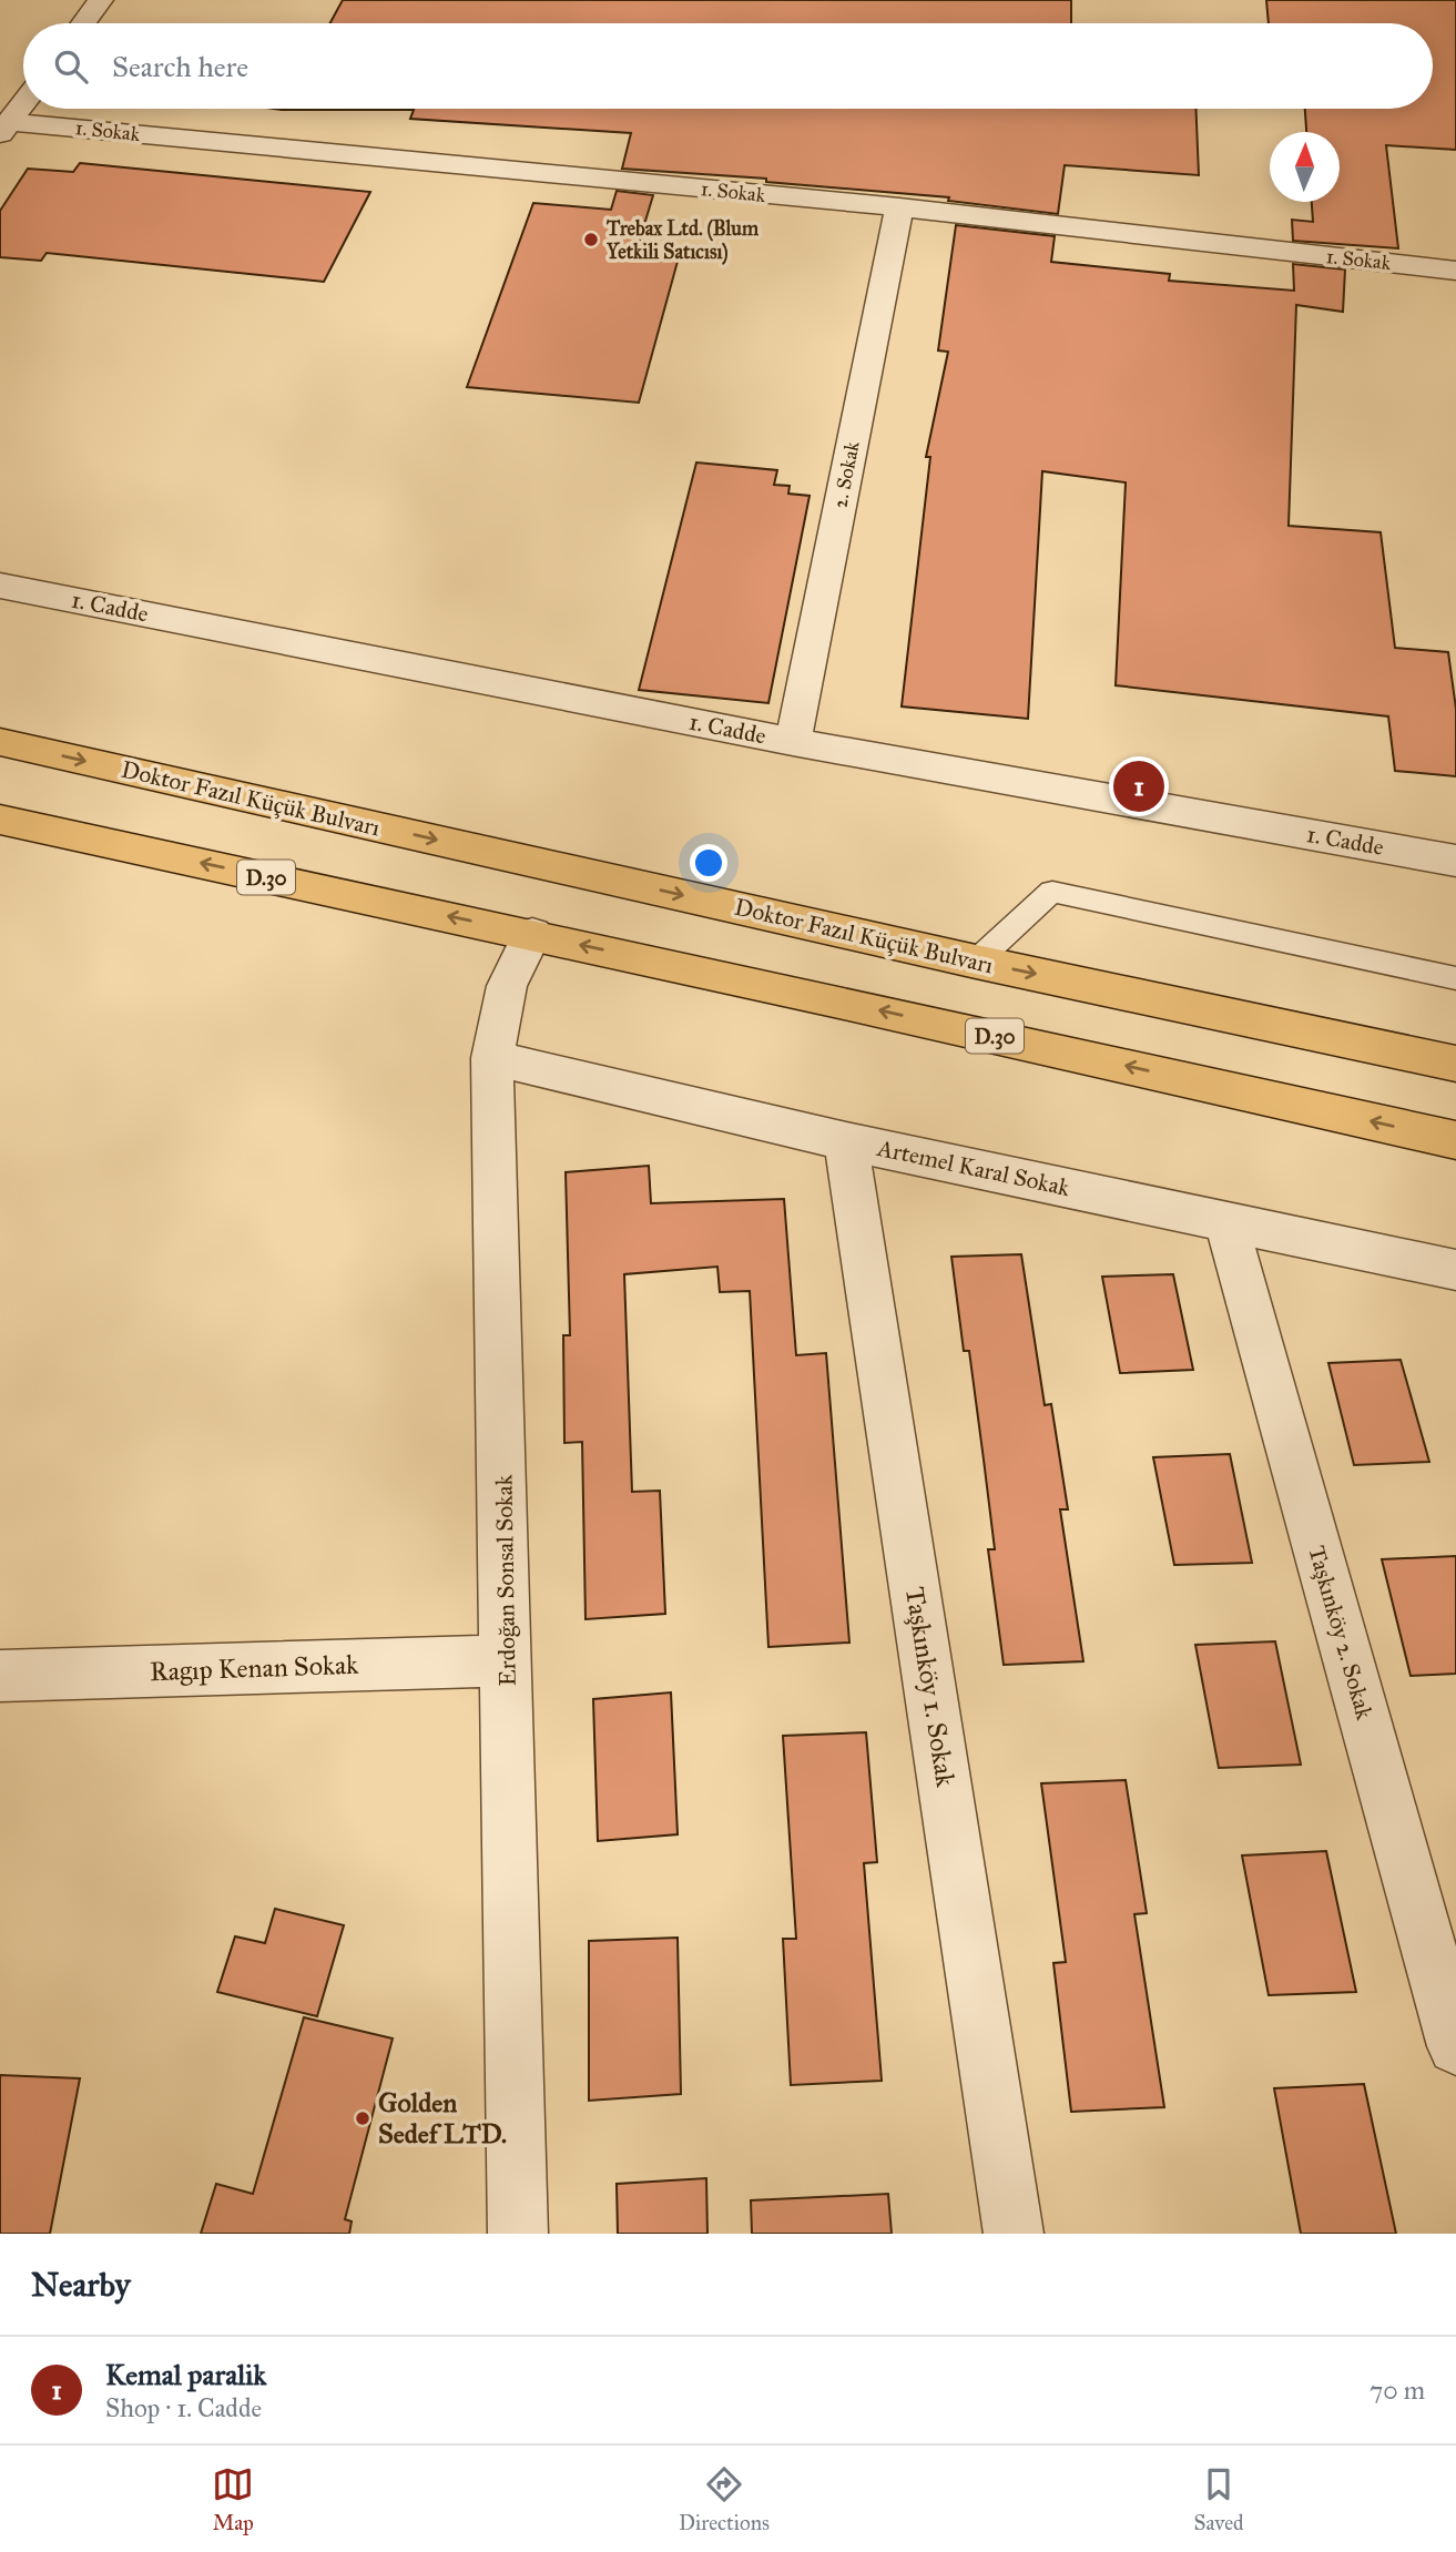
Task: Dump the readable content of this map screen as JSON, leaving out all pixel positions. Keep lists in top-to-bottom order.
{
  "streets": {
    "highway": ["Doktor Fazıl Küçük Bulvarı", "D.30"],
    "street": [
      "1. Sokak",
      "2. Sokak",
      "1. Cadde",
      "Artemel Karal Sokak",
      "Erdoğan Sonsal Sokak",
      "Taşkınköy 2. Sokak",
      "Ragıp Kenan Sokak",
      "Taşkınköy 1. Sokak"
    ]
  },
  "crossings": [
    ["1. Sokak", "2. Sokak"],
    ["2. Sokak", "1. Cadde"],
    ["D.30", "Erdoğan Sonsal Sokak"],
    ["Artemel Karal Sokak", "Erdoğan Sonsal Sokak"],
    ["Artemel Karal Sokak", "Taşkınköy 2. Sokak"],
    ["Artemel Karal Sokak", "Taşkınköy 1. Sokak"],
    ["Erdoğan Sonsal Sokak", "Ragıp Kenan Sokak"]
  ],
  "places": ["Trebax Ltd. (Blum Yetkili Satıcısı)", "Golden Sedef LTD."],
  "north": "top",
  "page": {
    "search": "Search here",
    "pins": "1",
    "heading": "Nearby",
    "list": [
      {
        "mark": "1",
        "name": "Kemal paralik",
        "note": "Shop · 1. Cadde",
        "value": "70 m"
      }
    ],
    "nav": ["Map", "Directions", "Saved"]
  }
}
